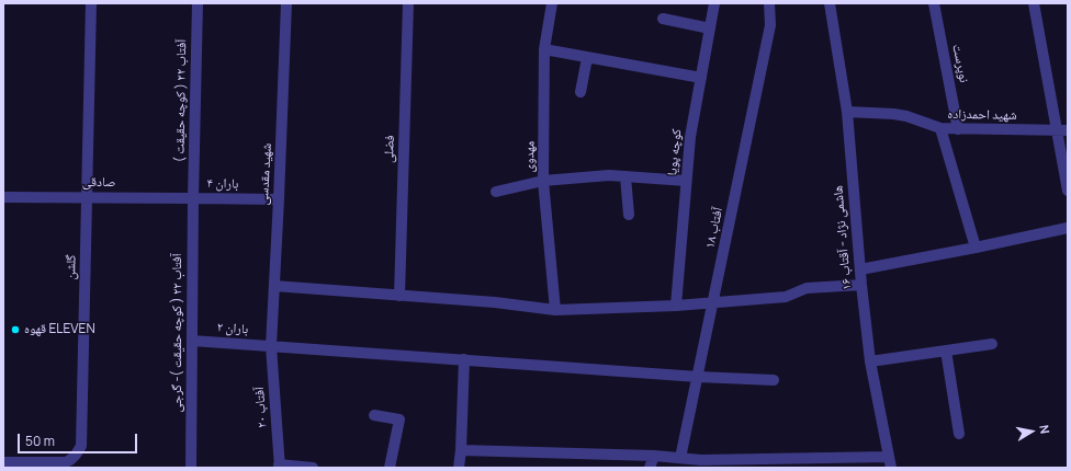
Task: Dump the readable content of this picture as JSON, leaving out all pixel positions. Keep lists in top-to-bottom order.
{
  "streets": {
    "street": [
      "نوپرست",
      "آفتاب ۲۲ ( کوچه حقیقت )",
      "شهید احمدزاده",
      "فضلی",
      "کوچه پویا",
      "مهدوی",
      "شهید مقدسی",
      "صادقی",
      "باران ۴",
      "آفتاب ۱۸",
      "هاشمی نژاد - آقتاب ۱۶",
      "گلشن",
      "باران ۲",
      "آفتاب ۲۲ ( کوچه حقیقت )- گرجی",
      "آفتاب ۲۰"
    ]
  },
  "crossings": [
    ["نوپرست", "شهید احمدزاده"],
    ["آفتاب ۲۲ ( کوچه حقیقت )", "صادقی"],
    ["آفتاب ۲۲ ( کوچه حقیقت )", "باران ۴"],
    ["آفتاب ۲۲ ( کوچه حقیقت )", "آفتاب ۲۲ ( کوچه حقیقت )- گرجی"],
    ["شهید احمدزاده", "هاشمی نژاد - آقتاب ۱۶"],
    ["شهید مقدسی", "باران ۴"],
    ["شهید مقدسی", "باران ۲"],
    ["شهید مقدسی", "آفتاب ۲۰"],
    ["صادقی", "باران ۴"],
    ["صادقی", "گلشن"],
    ["صادقی", "آفتاب ۲۲ ( کوچه حقیقت )- گرجی"],
    ["باران ۴", "آفتاب ۲۲ ( کوچه حقیقت )- گرجی"],
    ["آفتاب ۱۸", "باران ۲"],
    ["باران ۲", "آفتاب ۲۲ ( کوچه حقیقت )- گرجی"],
    ["باران ۲", "آفتاب ۲۰"]
  ],
  "places": ["قهوه ELEVEN"],
  "scale_bar": "50 m",
  "north": "right"
}
